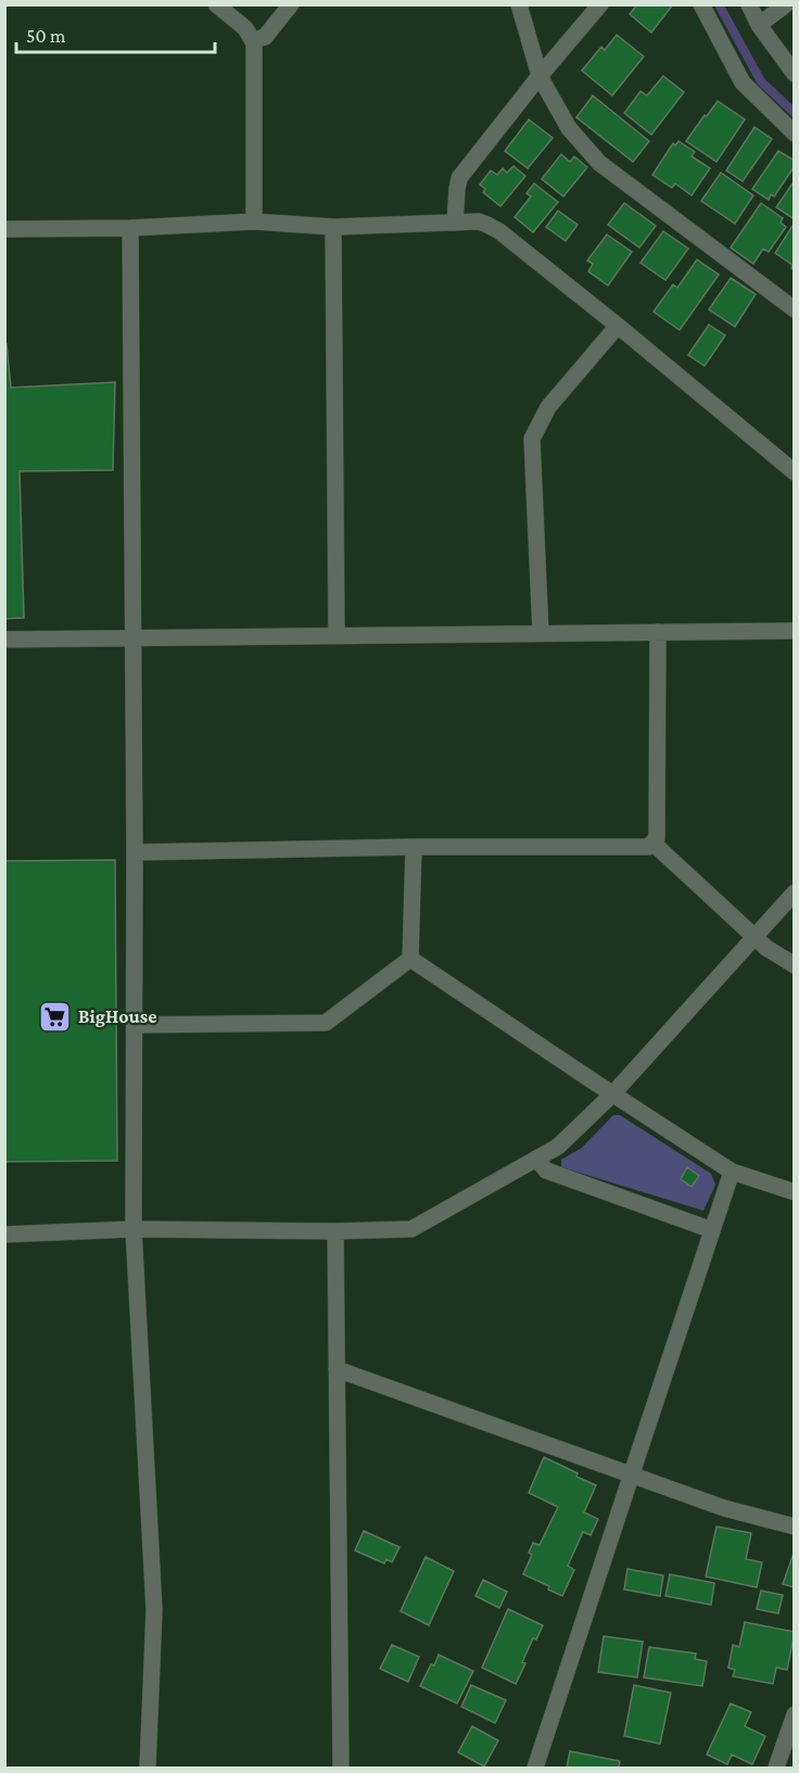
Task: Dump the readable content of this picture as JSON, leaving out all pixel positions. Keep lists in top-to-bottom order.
{
  "places": {
    "supermarket": ["BigHouse"]
  },
  "scale_bar": "50 m"
}
